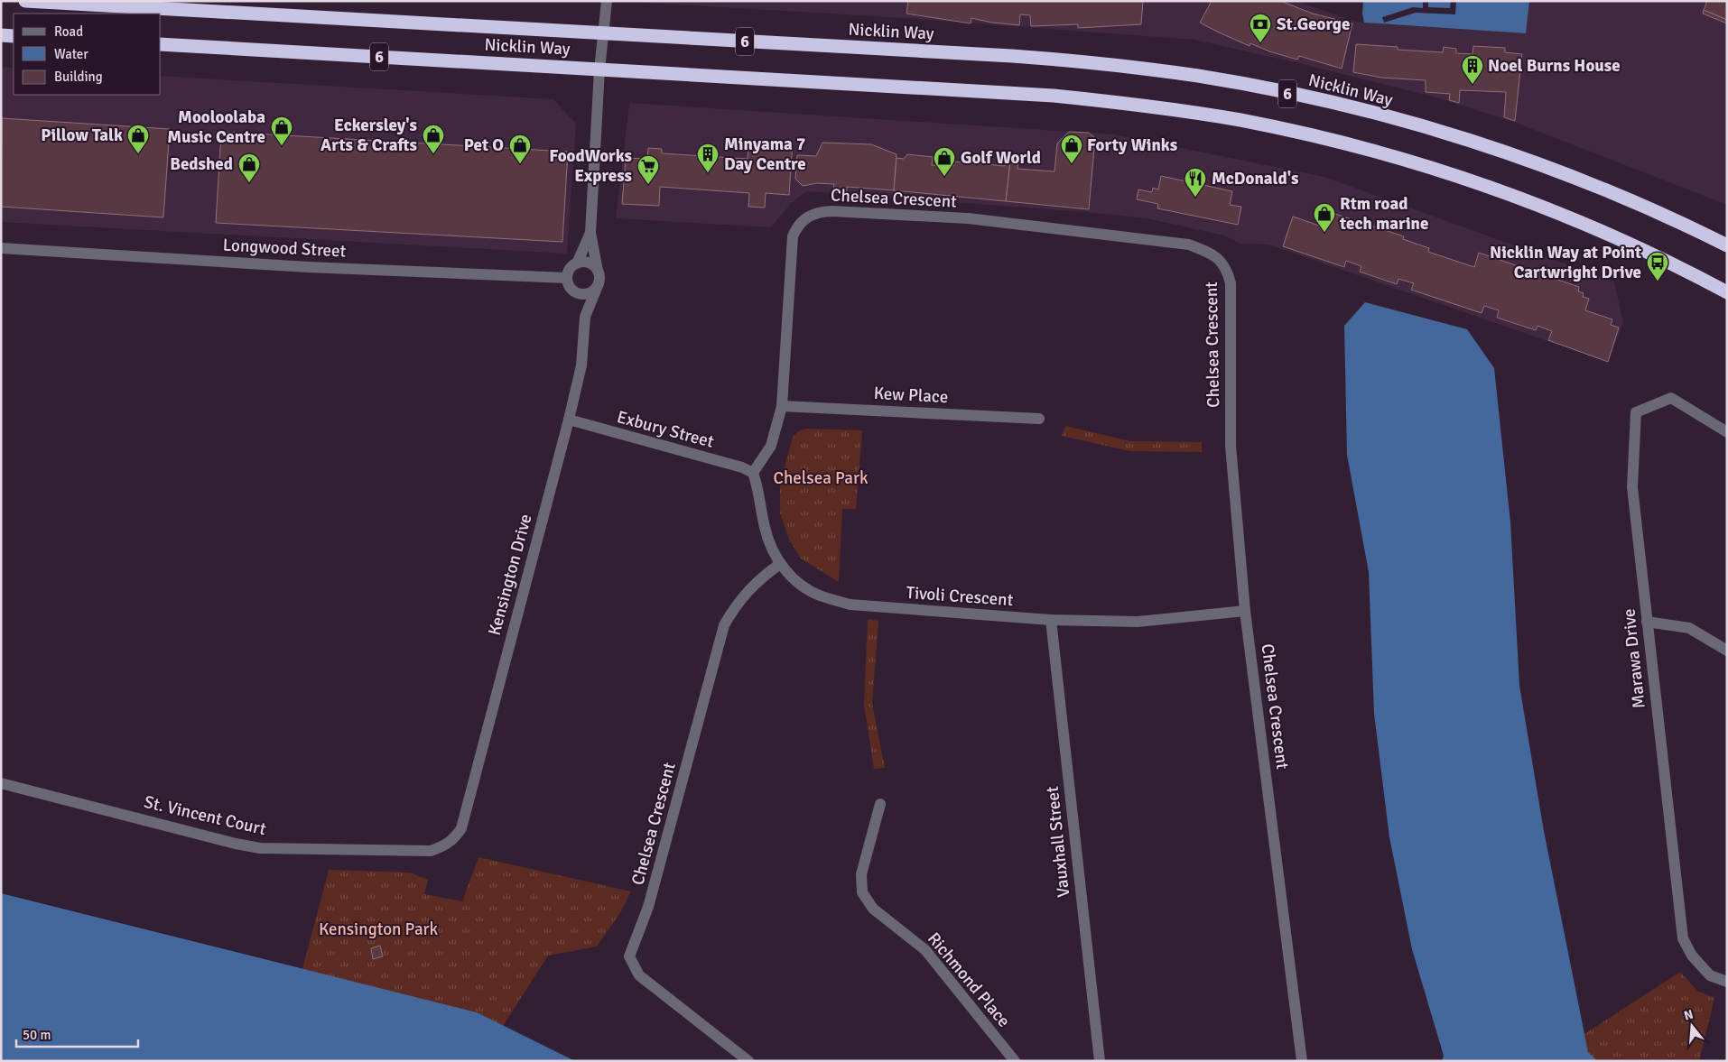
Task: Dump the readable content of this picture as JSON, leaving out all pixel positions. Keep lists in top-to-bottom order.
{
  "streets": {
    "highway": ["Nicklin Way", "6"],
    "street": [
      "Chelsea Crescent",
      "Longwood Street",
      "Kew Place",
      "Exbury Street",
      "Kensington Drive",
      "Tivoli Crescent",
      "Marawa Drive",
      "St. Vincent Court",
      "Vauxhall Street",
      "Richmond Place"
    ]
  },
  "crossings": [
    ["Chelsea Crescent", "Kew Place"],
    ["Chelsea Crescent", "Exbury Street"],
    ["Chelsea Crescent", "Tivoli Crescent"],
    ["Longwood Street", "Kensington Drive"],
    ["Exbury Street", "Kensington Drive"],
    ["Exbury Street", "Tivoli Crescent"],
    ["Kensington Drive", "St. Vincent Court"],
    ["Tivoli Crescent", "Vauxhall Street"]
  ],
  "parks": ["Chelsea Park", "Kensington Park"],
  "places": {
    "bank": ["St.George"],
    "building": ["Noel Burns House", "Minyama 7 Day Centre"],
    "shop": [
      "Mooloolaba Music Centre",
      "Pillow Talk",
      "Eckersley's Arts & Crafts",
      "Pet O",
      "Forty Winks",
      "Golf World",
      "Bedshed",
      "Rtm road tech marine"
    ],
    "supermarket": ["FoodWorks Express"],
    "restaurant": ["McDonald's"],
    "bus stop": ["Nicklin Way at Point Cartwright Drive"]
  },
  "legend": ["Road", "Water", "Building"],
  "scale_bar": "50 m",
  "north": "top"
}
